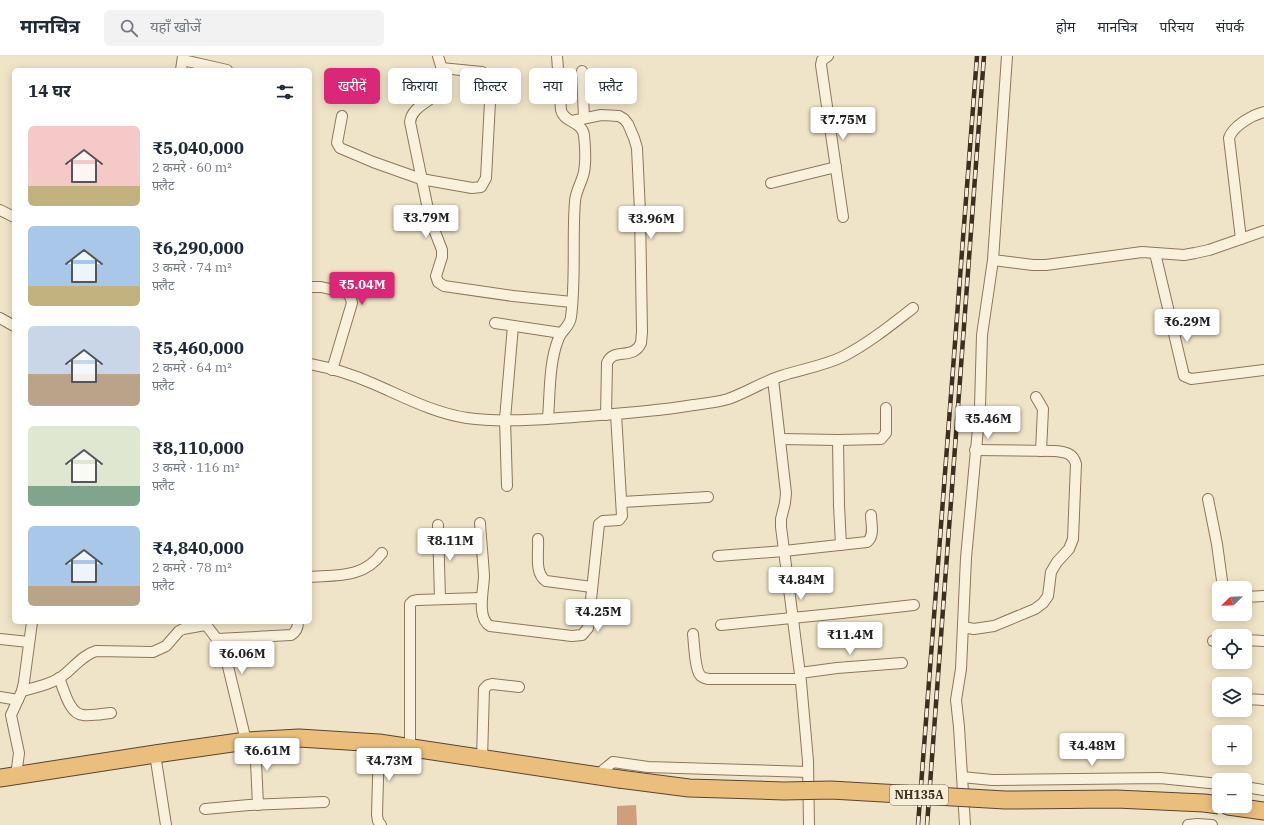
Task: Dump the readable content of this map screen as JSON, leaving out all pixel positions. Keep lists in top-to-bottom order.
{
  "streets": {
    "highway": ["NH135A"]
  },
  "north": "bottom left",
  "page": {
    "header": "मानचित्र",
    "search": "यहाँ खोजें",
    "nav": [
      "होम",
      "मानचित्र",
      "परिचय",
      "संपर्क"
    ],
    "chip": [
      "खरीदें",
      "किराया",
      "फ़िल्टर",
      "नया",
      "फ़्लैट"
    ],
    "heading": "14 घर",
    "price": [
      "₹7.75M",
      "₹3.79M",
      "₹3.96M",
      "₹5.04M",
      "₹6.29M",
      "₹5.46M",
      "₹8.11M",
      "₹4.84M",
      "₹4.25M",
      "₹11.4M",
      "₹6.06M",
      "₹4.48M",
      "₹6.61M",
      "₹4.73M"
    ],
    "list": [
      {
        "name": "₹5,040,000",
        "note": "2 कमरे · 60 m² · फ़्लैट"
      },
      {
        "name": "₹6,290,000",
        "note": "3 कमरे · 74 m² · फ़्लैट"
      },
      {
        "name": "₹5,460,000",
        "note": "2 कमरे · 64 m² · फ़्लैट"
      },
      {
        "name": "₹8,110,000",
        "note": "3 कमरे · 116 m² · फ़्लैट"
      },
      {
        "name": "₹4,840,000",
        "note": "2 कमरे · 78 m² · फ़्लैट"
      }
    ],
    "map_buttons": ["+", "−"]
  }
}
